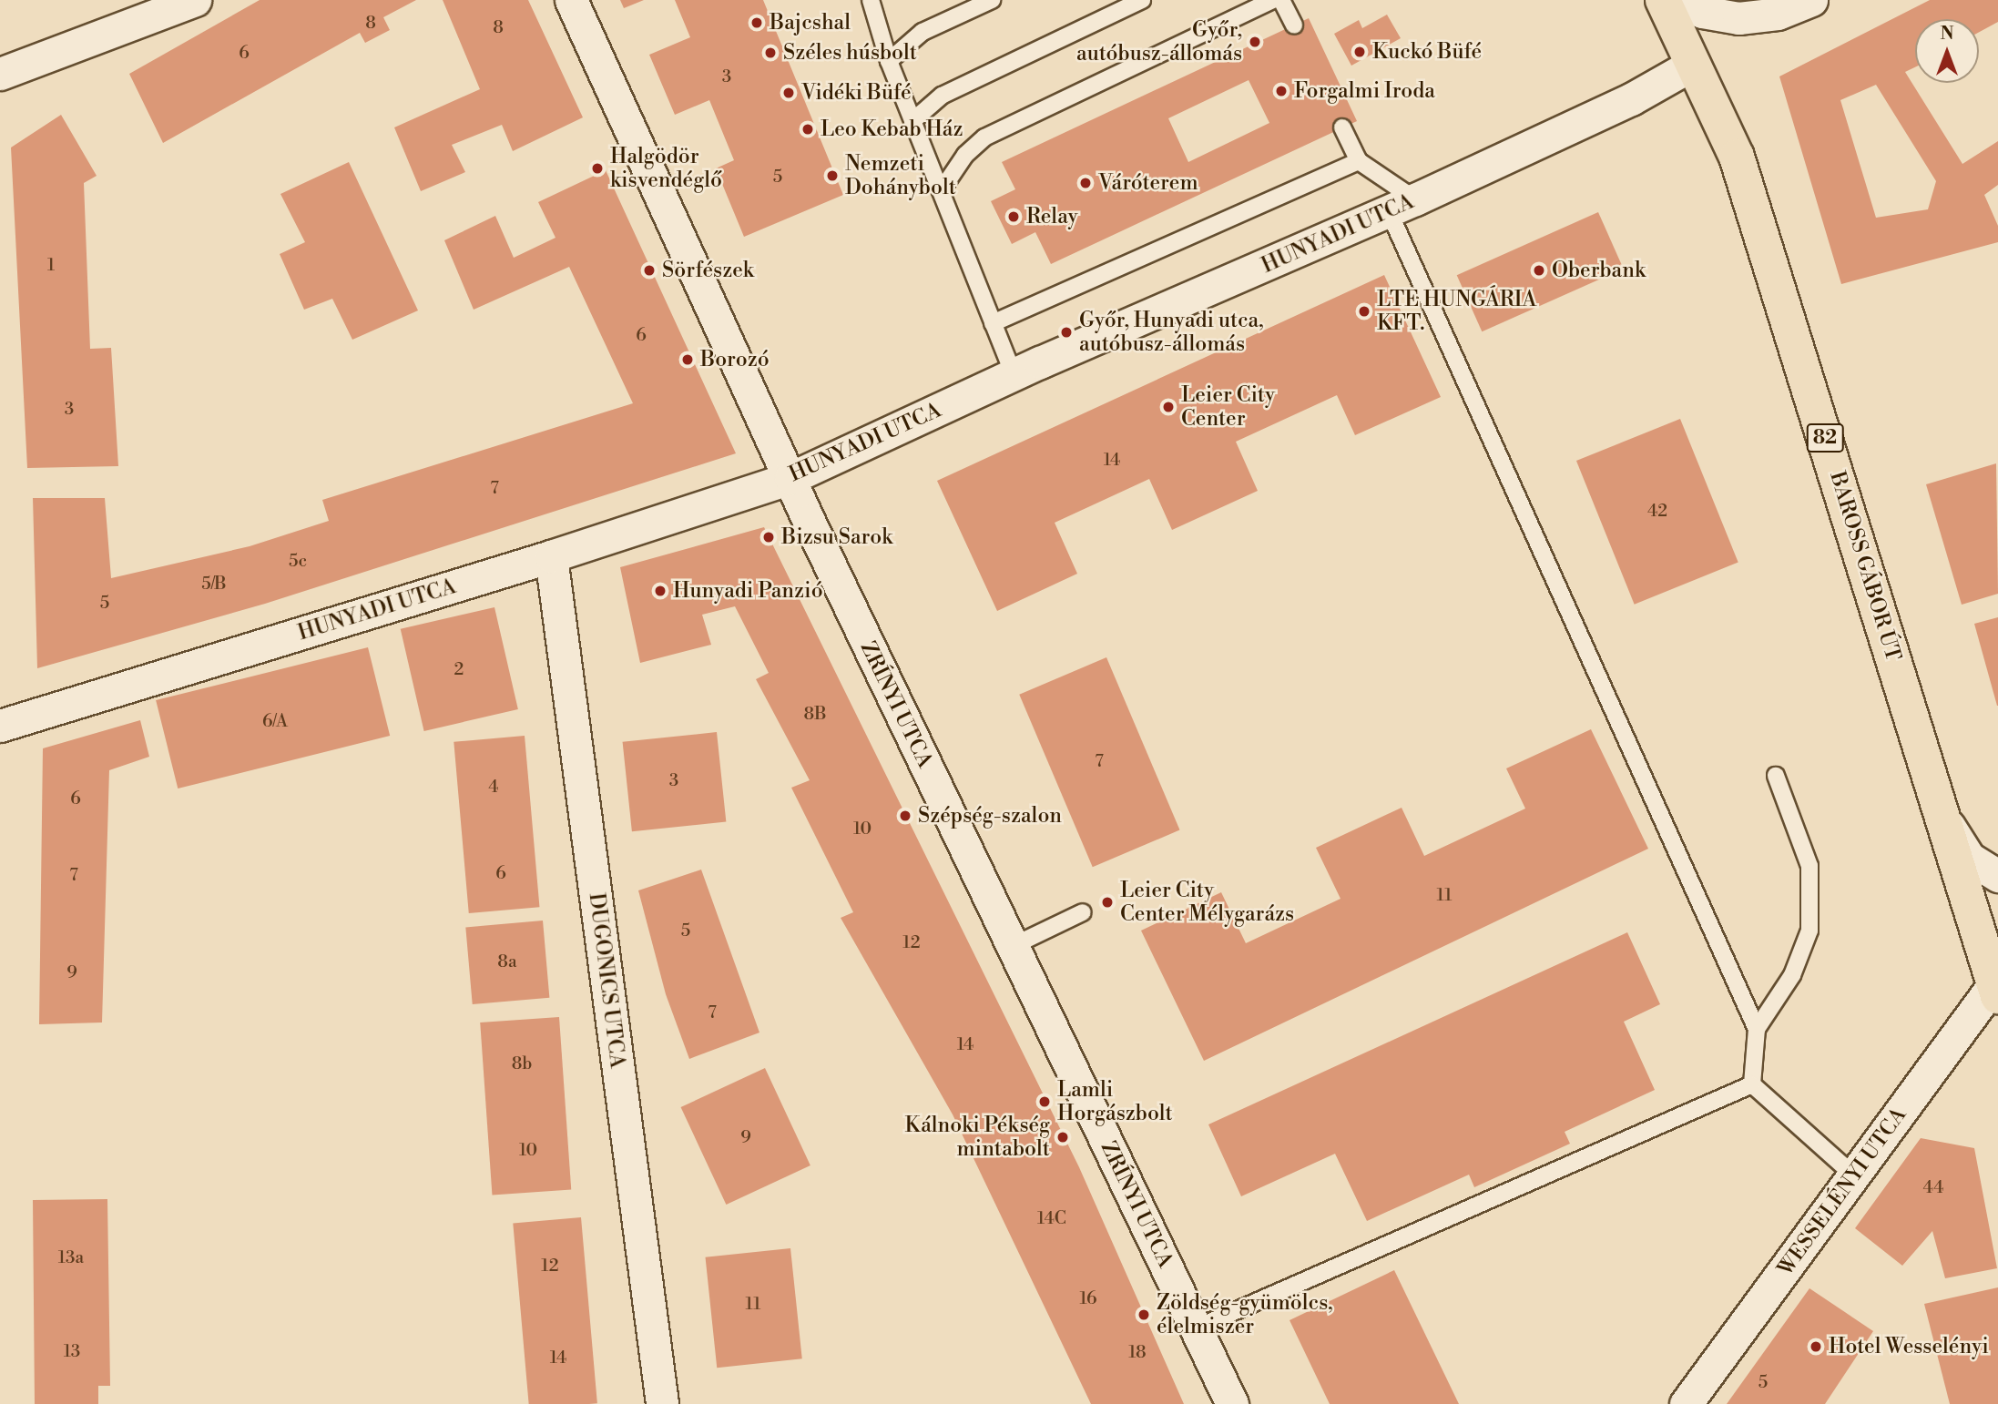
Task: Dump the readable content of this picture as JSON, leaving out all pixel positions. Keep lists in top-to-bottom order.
{
  "streets": {
    "main road": ["82", "BAROSS GÁBOR ÚT"],
    "street": [
      "HUNYADI UTCA",
      "ZRÍNYI UTCA",
      "DUGONICS UTCA",
      "WESSELÉNYI UTCA"
    ]
  },
  "crossings": [
    ["HUNYADI UTCA", "BAROSS GÁBOR ÚT"],
    ["HUNYADI UTCA", "ZRÍNYI UTCA"],
    ["HUNYADI UTCA", "DUGONICS UTCA"],
    ["BAROSS GÁBOR ÚT", "WESSELÉNYI UTCA"]
  ],
  "places": [
    "Bajcshal",
    "Győr, autóbusz-állomás",
    "Kuckó Büfé",
    "Széles húsbolt",
    "Forgalmi Iroda",
    "Vidéki Büfé",
    "Leo Kebab Ház",
    "Halgödör kisvendéglő",
    "Nemzeti Dohánybolt",
    "Váróterem",
    "Relay",
    "Sörfészek",
    "Oberbank",
    "LTE HUNGÁRIA KFT.",
    "Győr, Hunyadi utca, autóbusz-állomás",
    "Borozó",
    "Leier City Center",
    "Bizsu Sarok",
    "Hunyadi Panzió",
    "Szépség-szalon",
    "Leier City Center Mélygarázs",
    "Lamli Horgászbolt",
    "Kálnoki Pékség mintabolt",
    "Zöldség-gyümölcs, élelmiszer",
    "Hotel Wesselényi"
  ],
  "house_numbers": [
    "8",
    "8",
    "6",
    "3",
    "5",
    "1",
    "6",
    "3",
    "14",
    "7",
    "42",
    "5c",
    "5/B",
    "5",
    "2",
    "8B",
    "6/A",
    "7",
    "3",
    "4",
    "6",
    "10",
    "6",
    "7",
    "11",
    "5",
    "12",
    "8a",
    "9",
    "7",
    "14",
    "8b",
    "9",
    "10",
    "44",
    "14C",
    "13a",
    "12",
    "16",
    "11",
    "13",
    "18",
    "14",
    "5"
  ],
  "north": "top"
}
